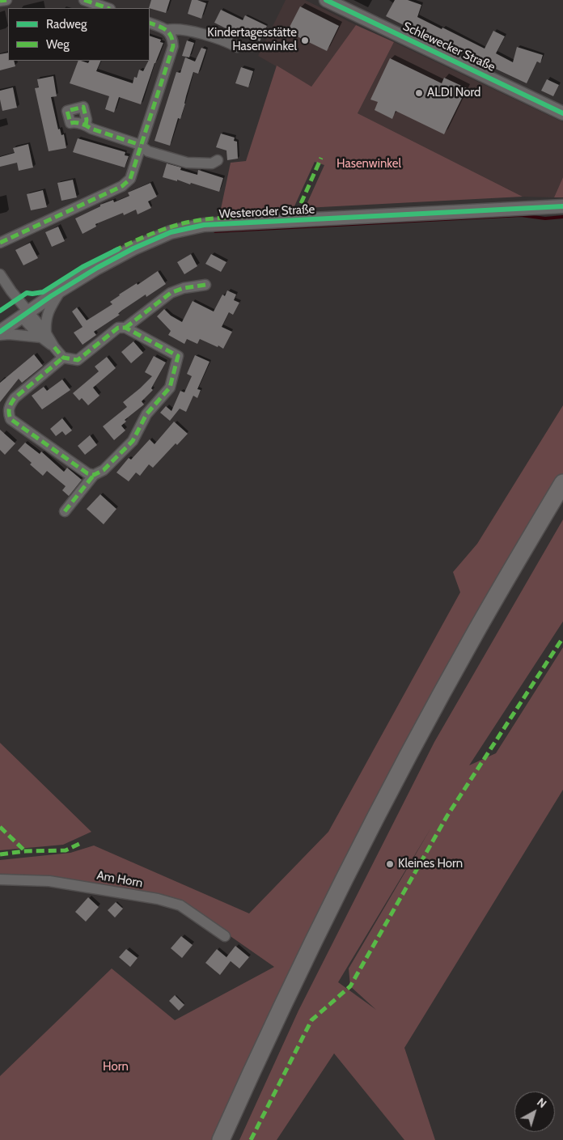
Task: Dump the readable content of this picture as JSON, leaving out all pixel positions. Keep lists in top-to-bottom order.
{
  "streets": {
    "street": ["Schlewecker Straße", "Westeroder Straße", "Am Horn"]
  },
  "parks": ["Hasenwinkel", "Horn"],
  "places": ["Kindertagesstätte Hasenwinkel", "ALDI Nord", "Kleines Horn"],
  "legend": ["Radweg", "Weg"],
  "north": "top right"
}
